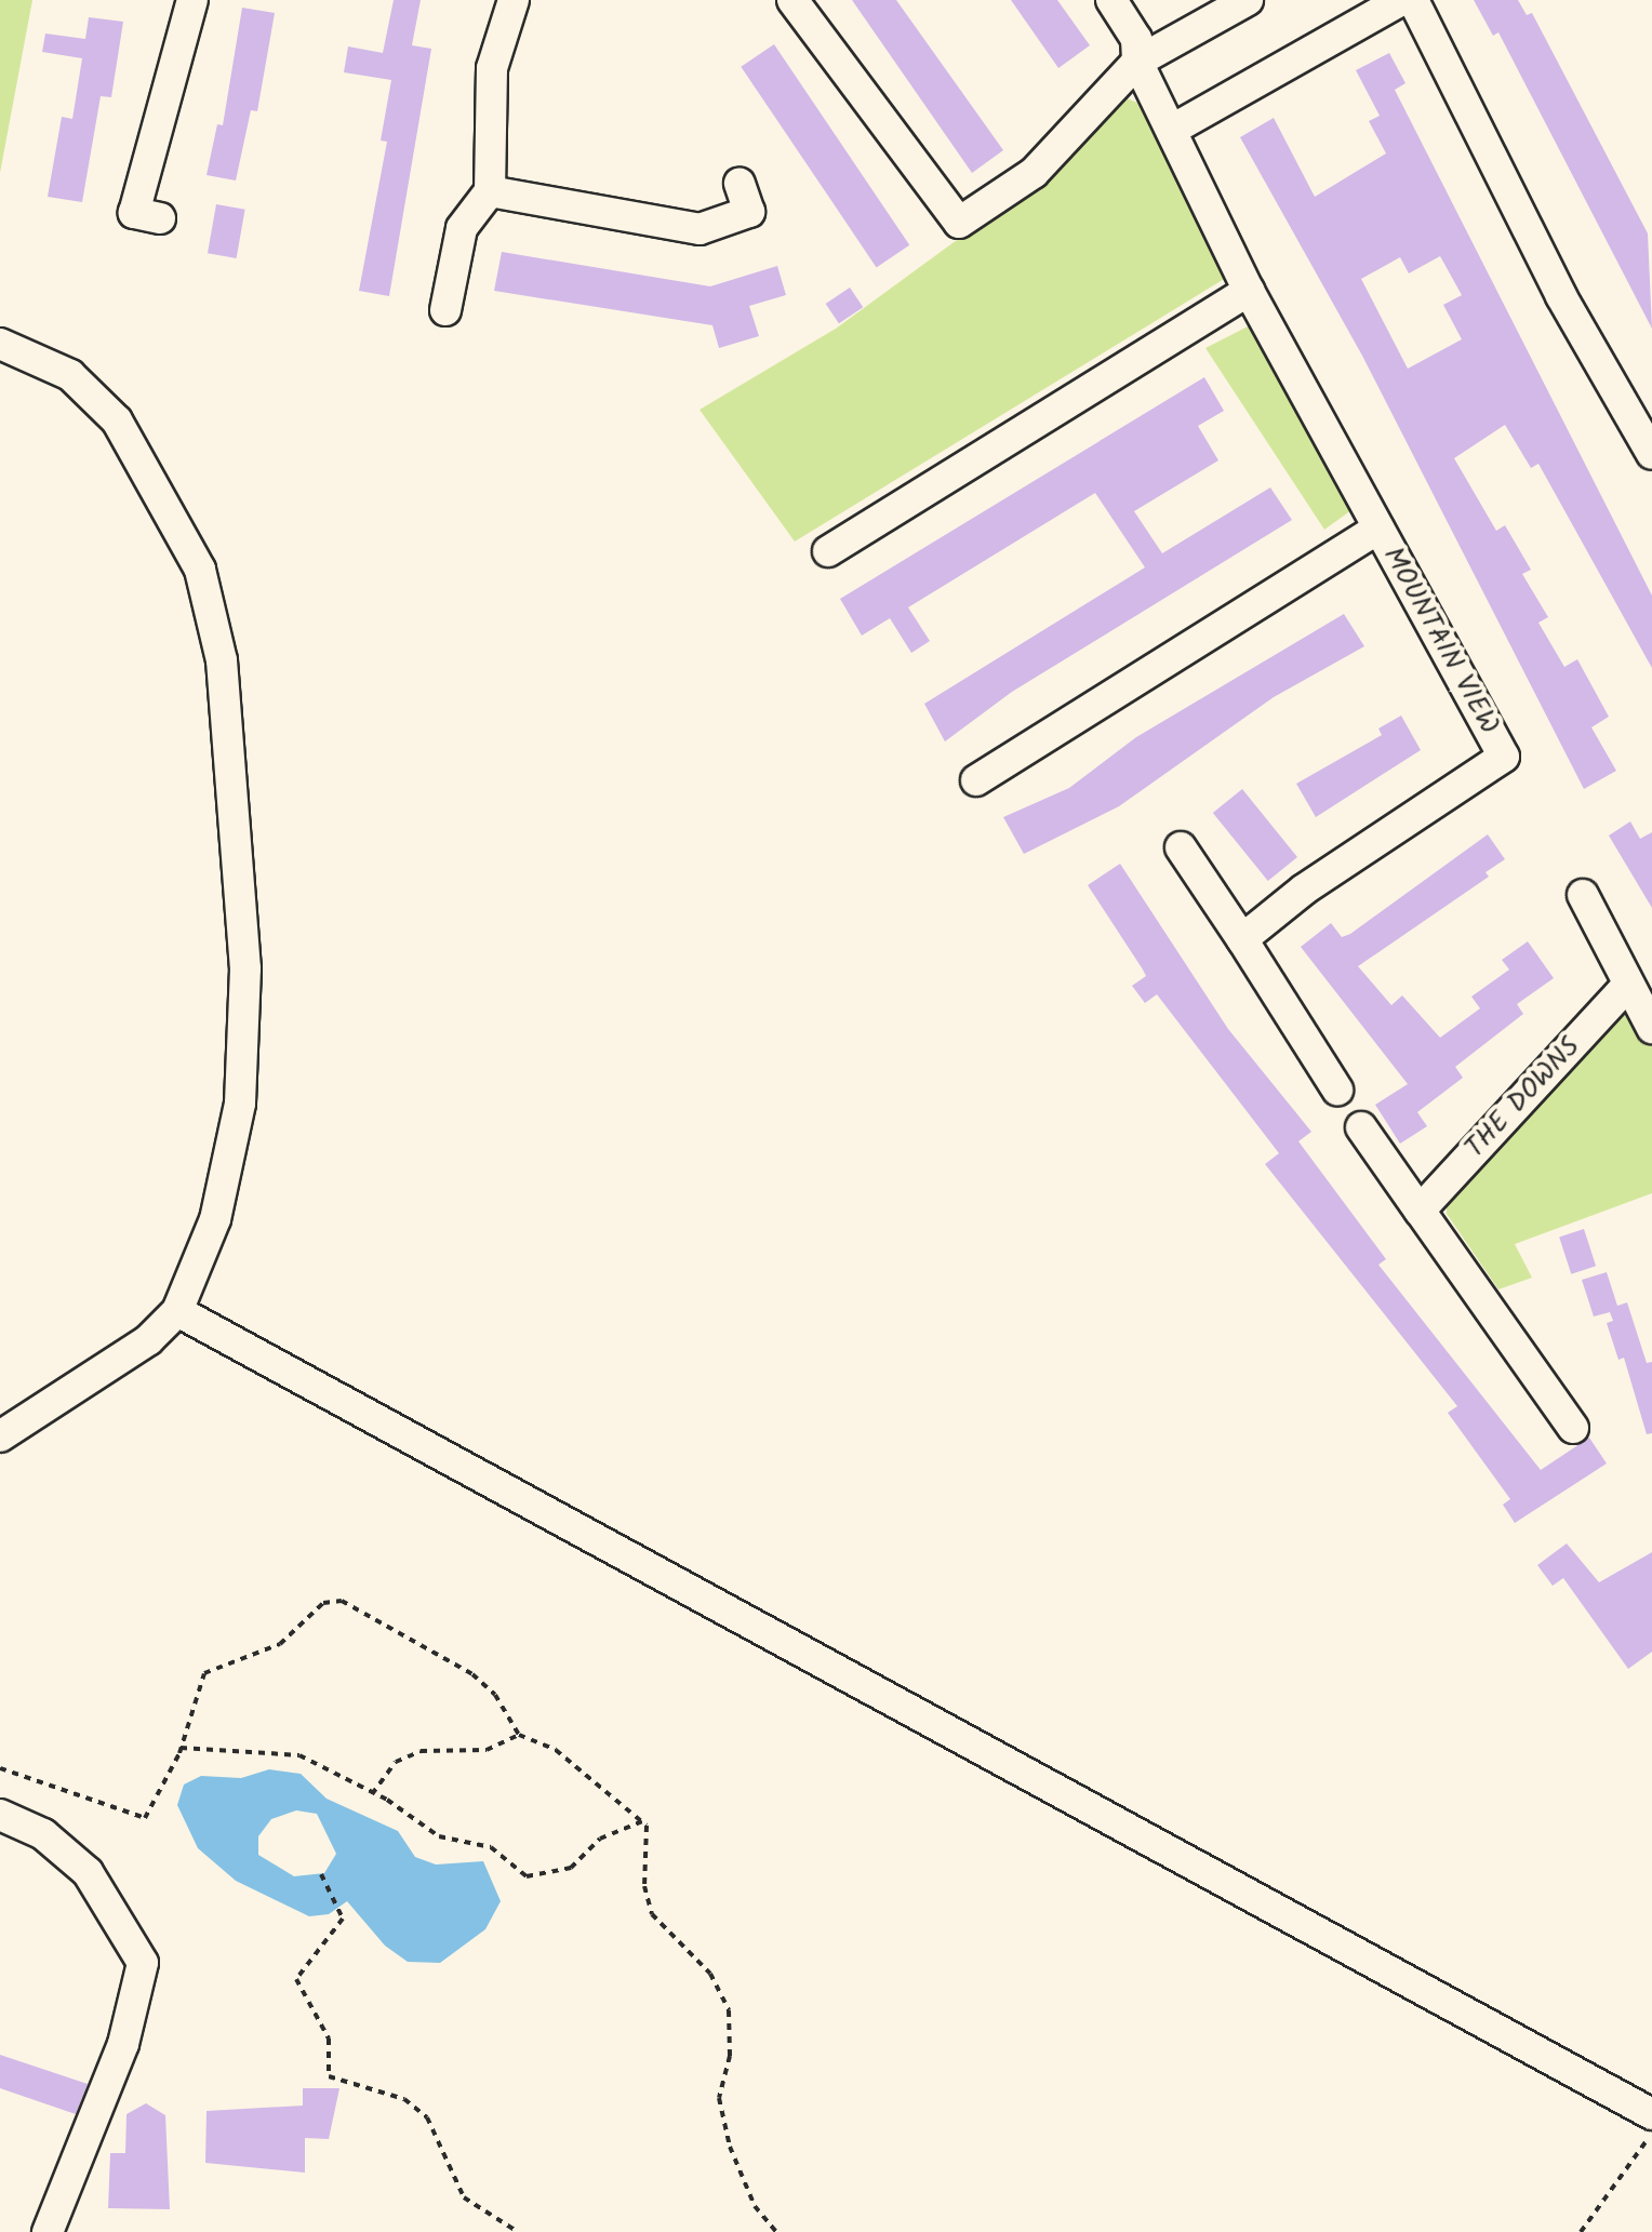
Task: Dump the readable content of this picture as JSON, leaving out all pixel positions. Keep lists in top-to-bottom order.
{
  "streets": {
    "street": ["MOUNTAIN VIEW", "THE DOWNS"]
  }
}
